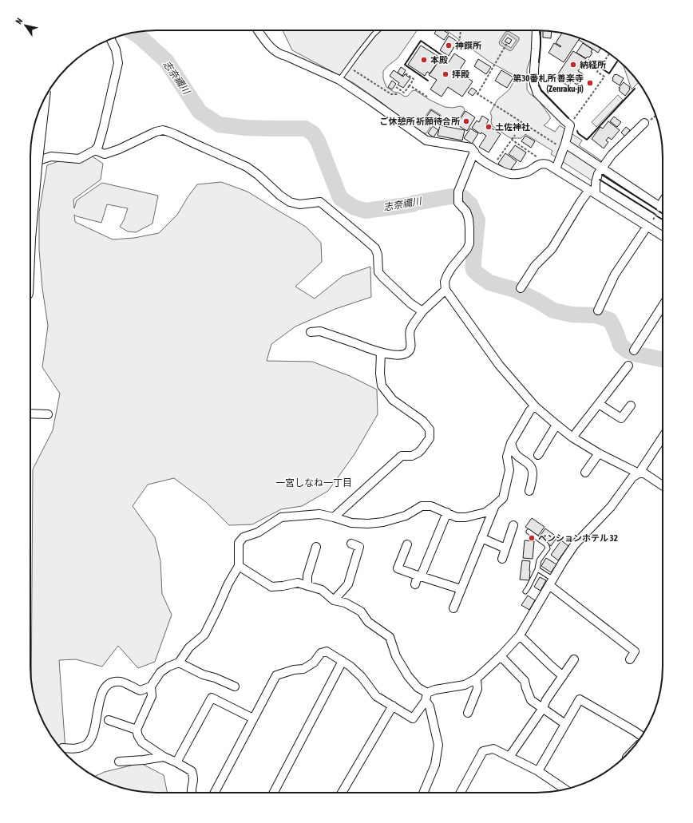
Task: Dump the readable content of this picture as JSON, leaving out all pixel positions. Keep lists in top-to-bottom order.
{
  "districts": ["一宮しなね一丁目"],
  "water": ["志奈禰川"],
  "places": [
    "神饌所",
    "本殿",
    "納経所",
    "拝殿",
    "第30番札所 善楽寺 (Zenraku-ji)",
    "ご休憩所 祈願待合所",
    "土佐神社",
    "ペンションホテル 32"
  ],
  "north": "top left"
}
